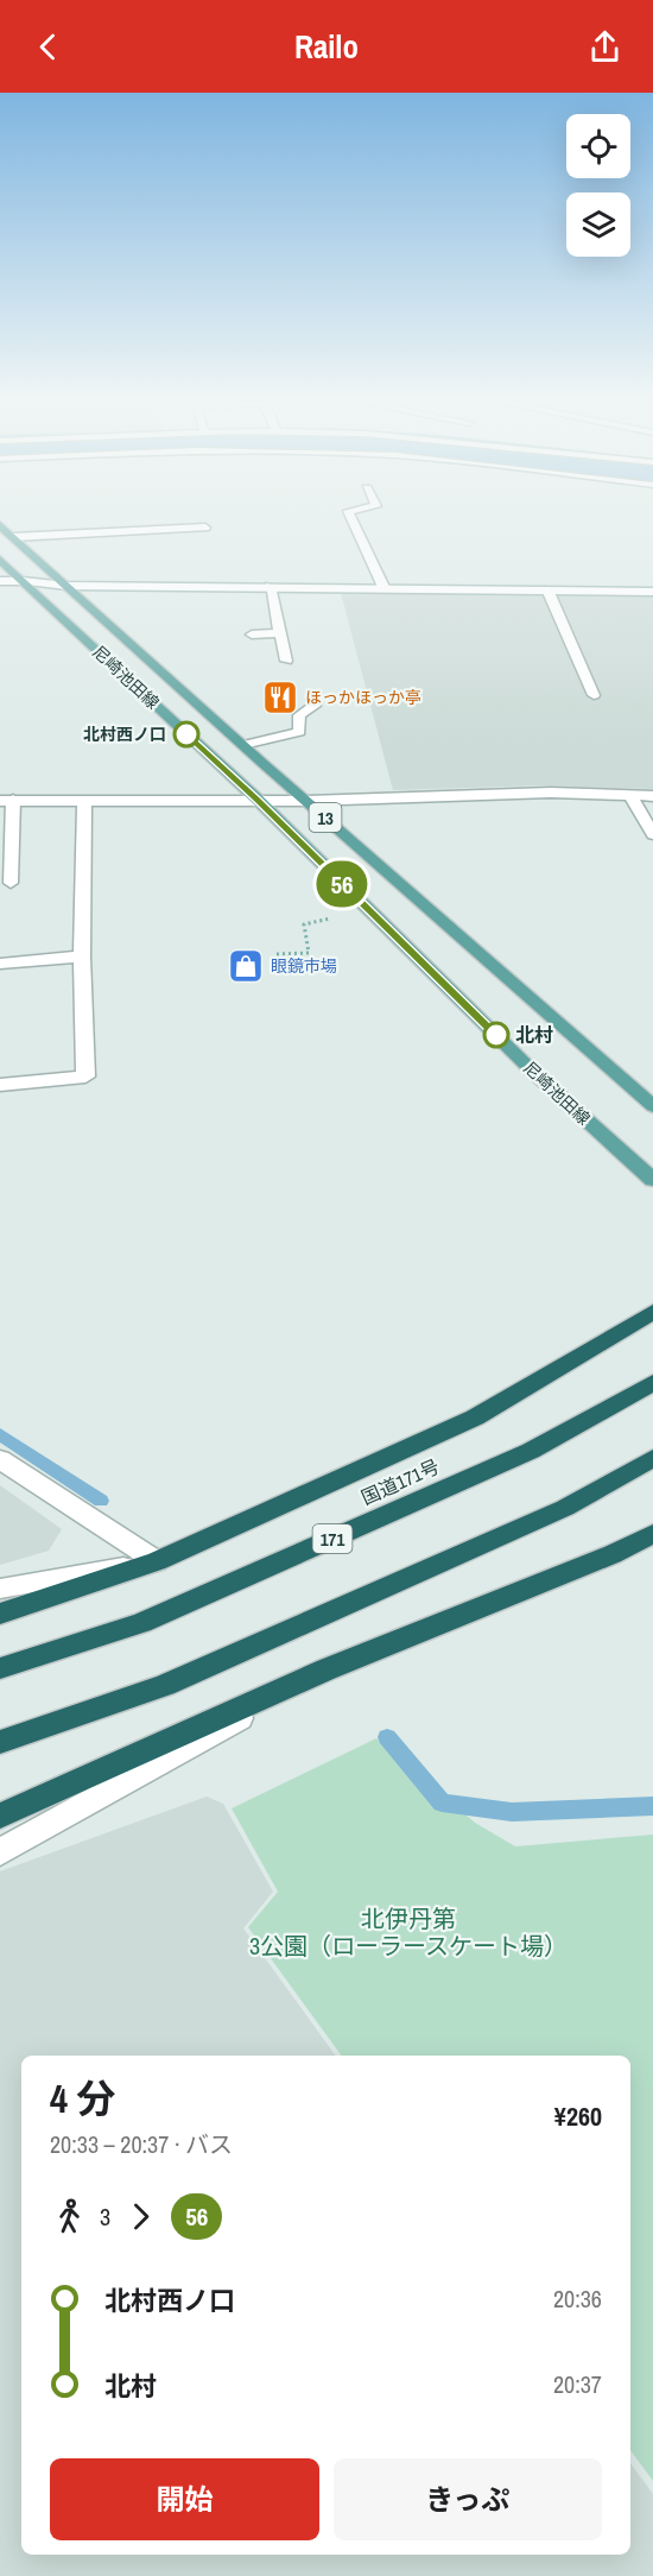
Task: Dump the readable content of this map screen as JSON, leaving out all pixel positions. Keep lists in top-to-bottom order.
{
  "streets": {
    "highway": ["国道171号", "171"],
    "main road": ["尼崎池田線", "13"]
  },
  "parks": ["北伊丹第 3公園（ローラースケート場）"],
  "places": {
    "restaurant": ["ほっかほっか亭"],
    "other": ["北村西ノ口", "北村"],
    "shop": ["眼鏡市場"]
  },
  "lines": ["bus line 56"],
  "page": {
    "header": "Railo",
    "on_map": "56",
    "heading": ["4 分", "20:33 – 20:37 · バス", "¥260"],
    "legs": ["3", "56"],
    "list": [
      {
        "name": "北村西ノ口",
        "value": "20:36"
      },
      {
        "name": "北村",
        "value": "20:37"
      }
    ],
    "buttons": ["開始", "きっぷ"]
  }
}
